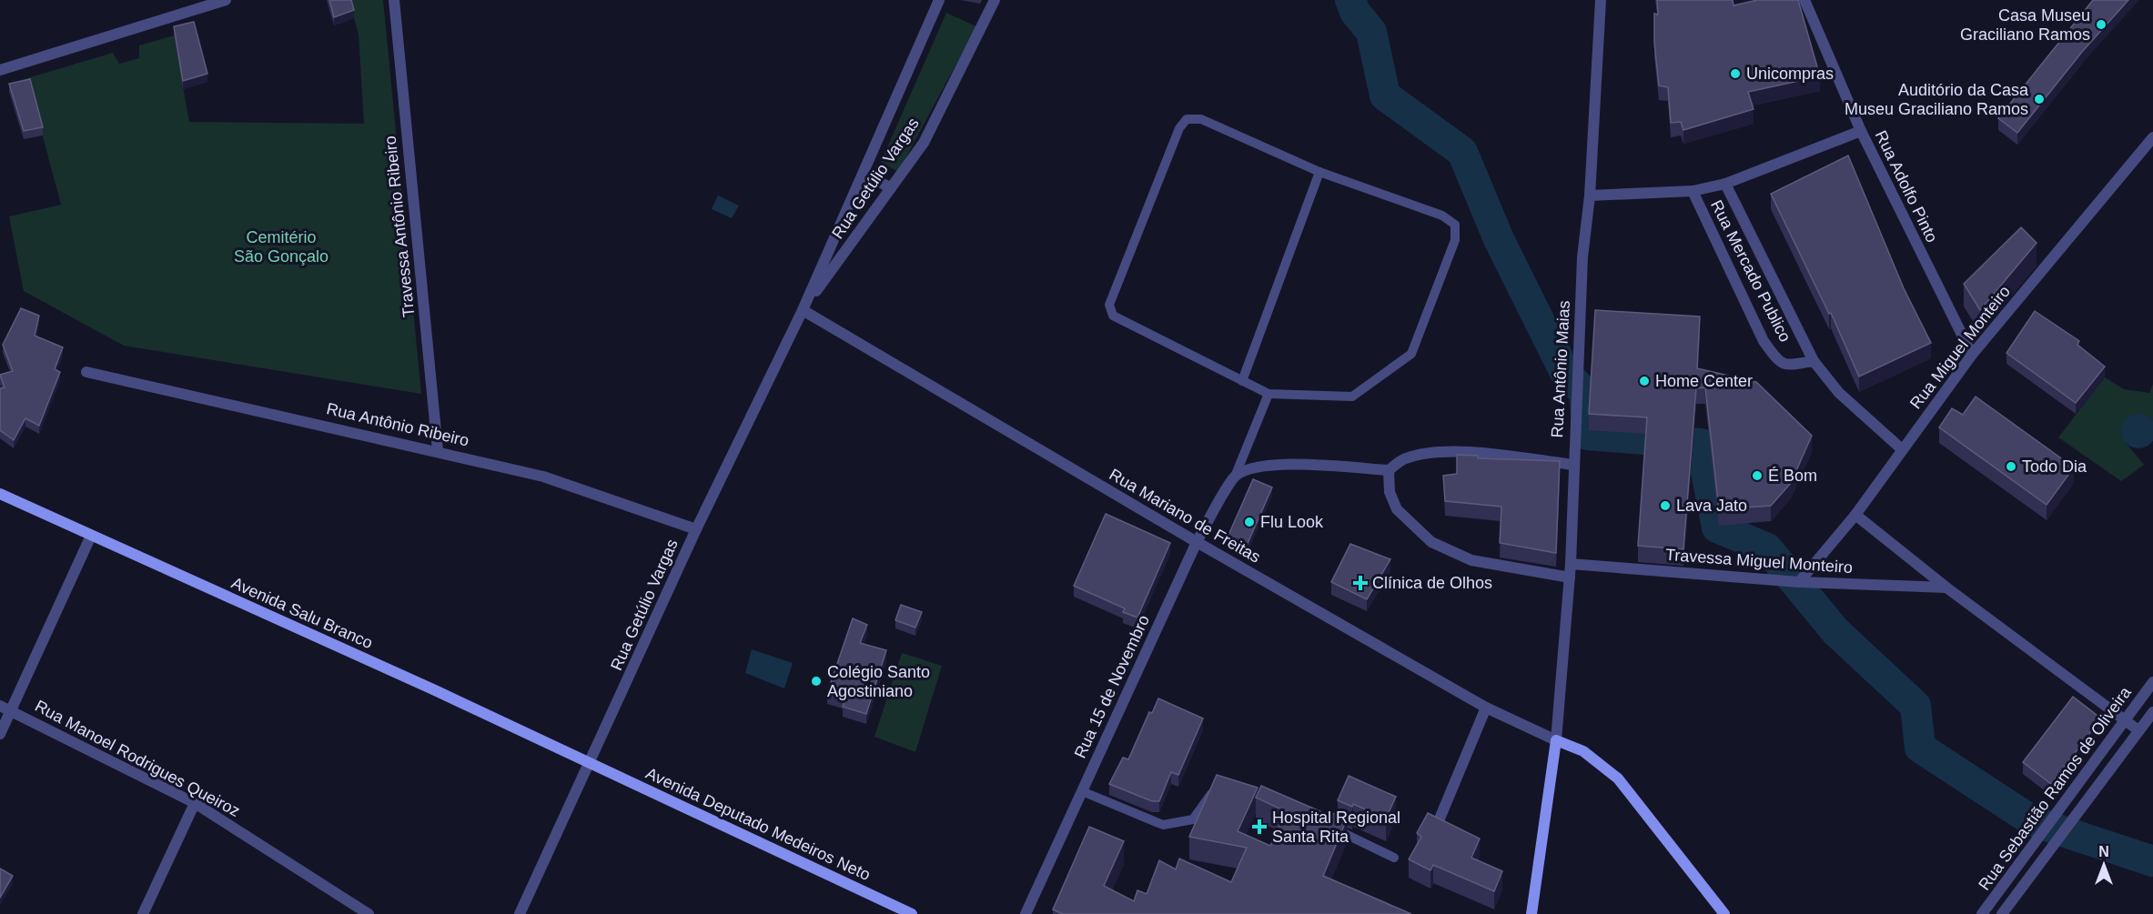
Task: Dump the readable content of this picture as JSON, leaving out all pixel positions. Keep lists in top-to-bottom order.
{
  "streets": {
    "main road": ["Avenida Salu Branco", "Avenida Deputado Medeiros Neto"],
    "street": [
      "Rua Getúlio Vargas",
      "Rua Adolfo Pinto",
      "Travessa Antônio Ribeiro",
      "Rua Mercado Publico",
      "Rua Miguel Monteiro",
      "Rua Antônio Maias",
      "Rua Antônio Ribeiro",
      "Rua Mariano de Freitas",
      "Travessa Miguel Monteiro",
      "Rua 15 de Novembro",
      "Rua Manoel Rodrigues Queiroz",
      "Rua Sebastião Ramos de Oliveira"
    ]
  },
  "crossings": [
    ["Rua Getúlio Vargas", "Rua Antônio Ribeiro"],
    ["Rua Getúlio Vargas", "Rua Mariano de Freitas"],
    ["Rua Getúlio Vargas", "Avenida Salu Branco"],
    ["Rua Getúlio Vargas", "Avenida Deputado Medeiros Neto"],
    ["Rua Adolfo Pinto", "Rua Miguel Monteiro"],
    ["Travessa Antônio Ribeiro", "Rua Antônio Ribeiro"],
    ["Rua Mercado Publico", "Rua Miguel Monteiro"],
    ["Rua Miguel Monteiro", "Travessa Miguel Monteiro"],
    ["Rua Antônio Maias", "Rua Mariano de Freitas"],
    ["Rua Antônio Maias", "Travessa Miguel Monteiro"],
    ["Rua Mariano de Freitas", "Rua 15 de Novembro"],
    ["Avenida Salu Branco", "Avenida Deputado Medeiros Neto"]
  ],
  "parks": ["Cemitério São Gonçalo"],
  "places": {
    "other": [
      "Casa Museu Graciliano Ramos",
      "Unicompras",
      "Auditório da Casa Museu Graciliano Ramos",
      "Home Center",
      "Todo Dia",
      "É Bom",
      "Lava Jato",
      "Flu Look",
      "Colégio Santo Agostiniano"
    ],
    "health": ["Clínica de Olhos", "Hospital Regional Santa Rita"]
  },
  "north": "top"
}
